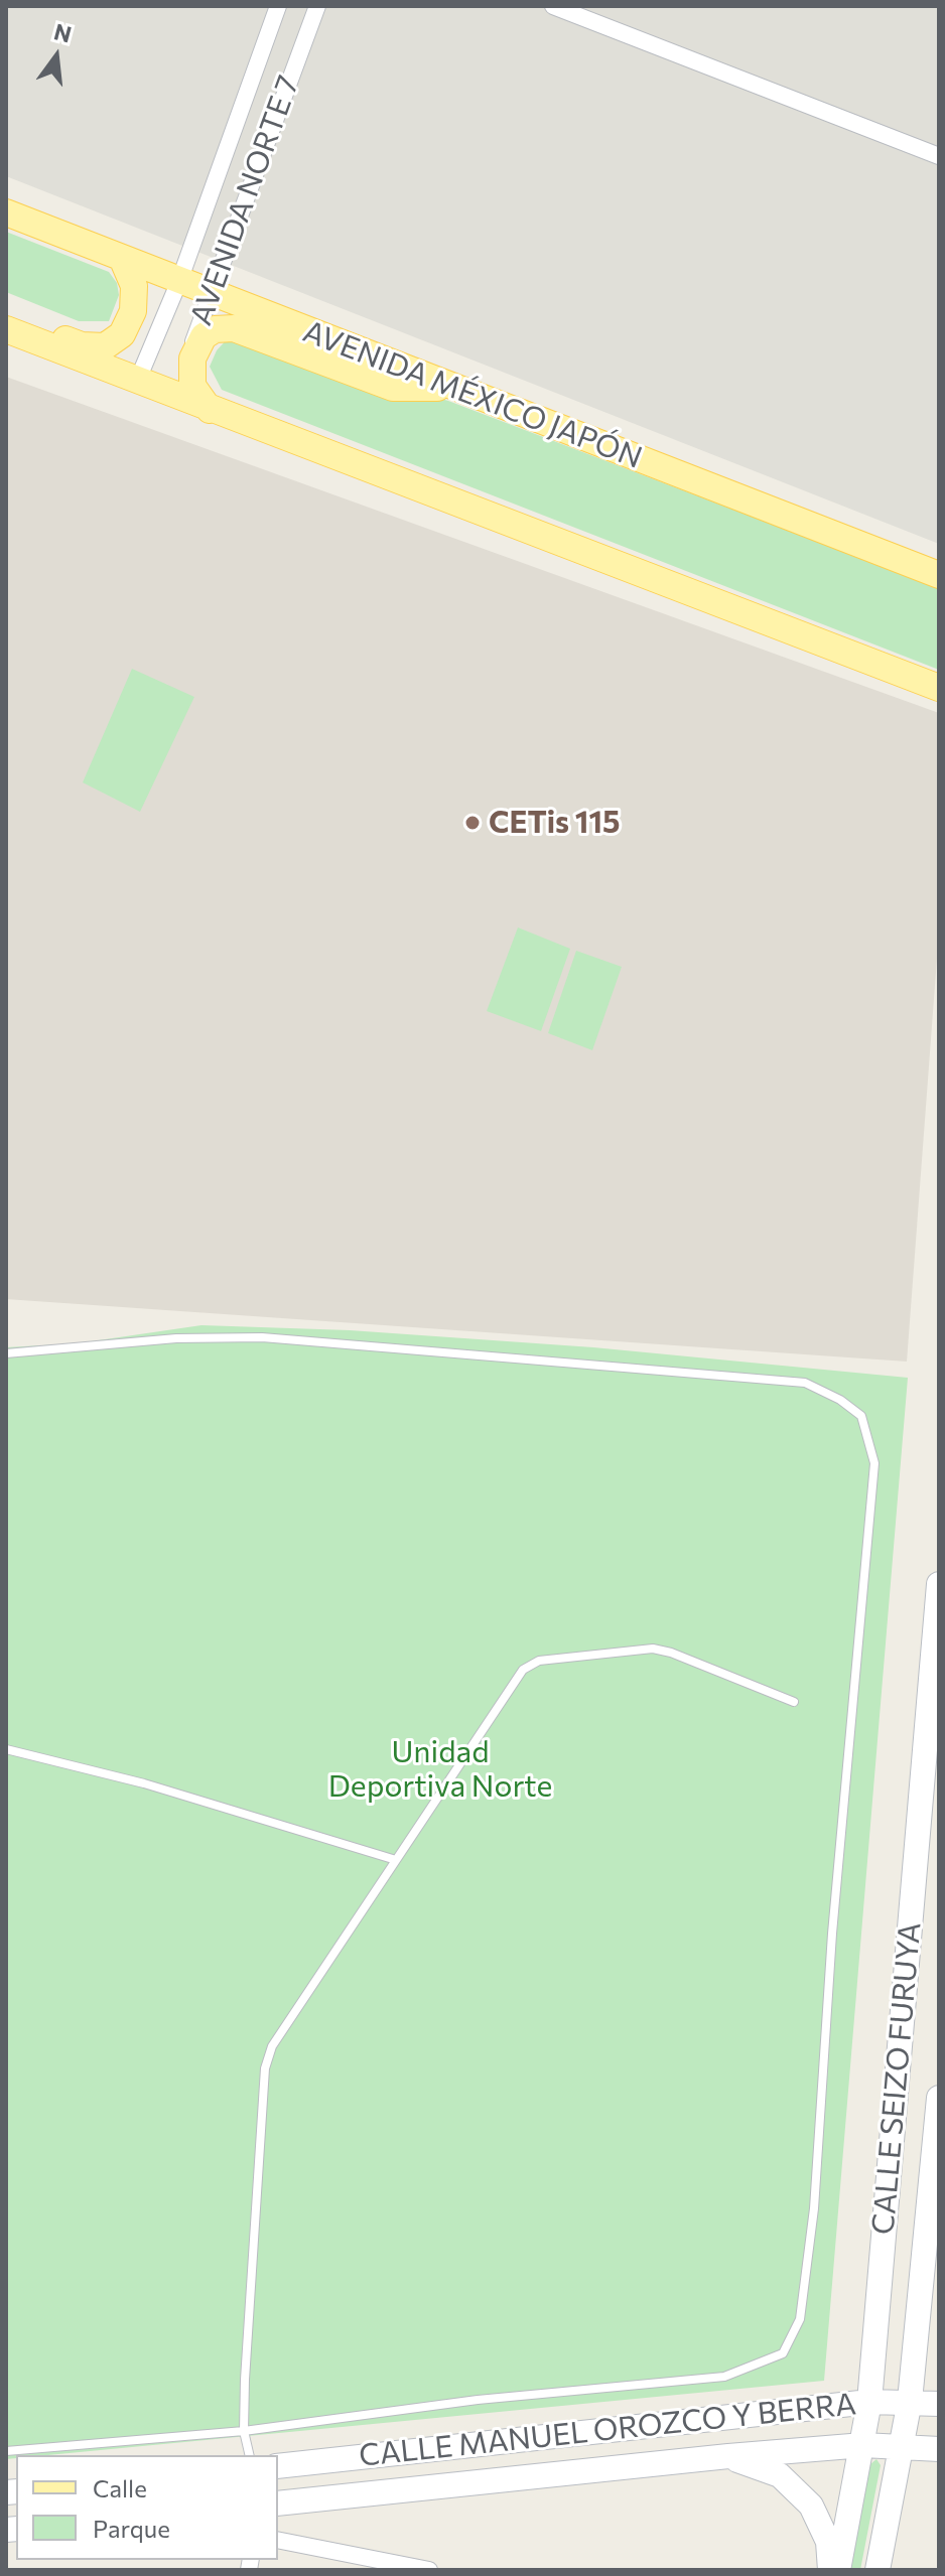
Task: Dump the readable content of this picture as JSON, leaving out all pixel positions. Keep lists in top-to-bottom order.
{
  "streets": {
    "main road": ["AVENIDA MÉXICO JAPÓN"],
    "street": ["AVENIDA NORTE 7", "CALLE SEIZO FURUYA", "CALLE MANUEL OROZCO Y BERRA"]
  },
  "crossings": [
    ["AVENIDA NORTE 7", "AVENIDA MÉXICO JAPÓN"],
    ["CALLE SEIZO FURUYA", "CALLE MANUEL OROZCO Y BERRA"]
  ],
  "parks": ["Unidad Deportiva Norte"],
  "places": ["CETis 115"],
  "legend": ["Calle", "Parque"],
  "north": "top"
}
